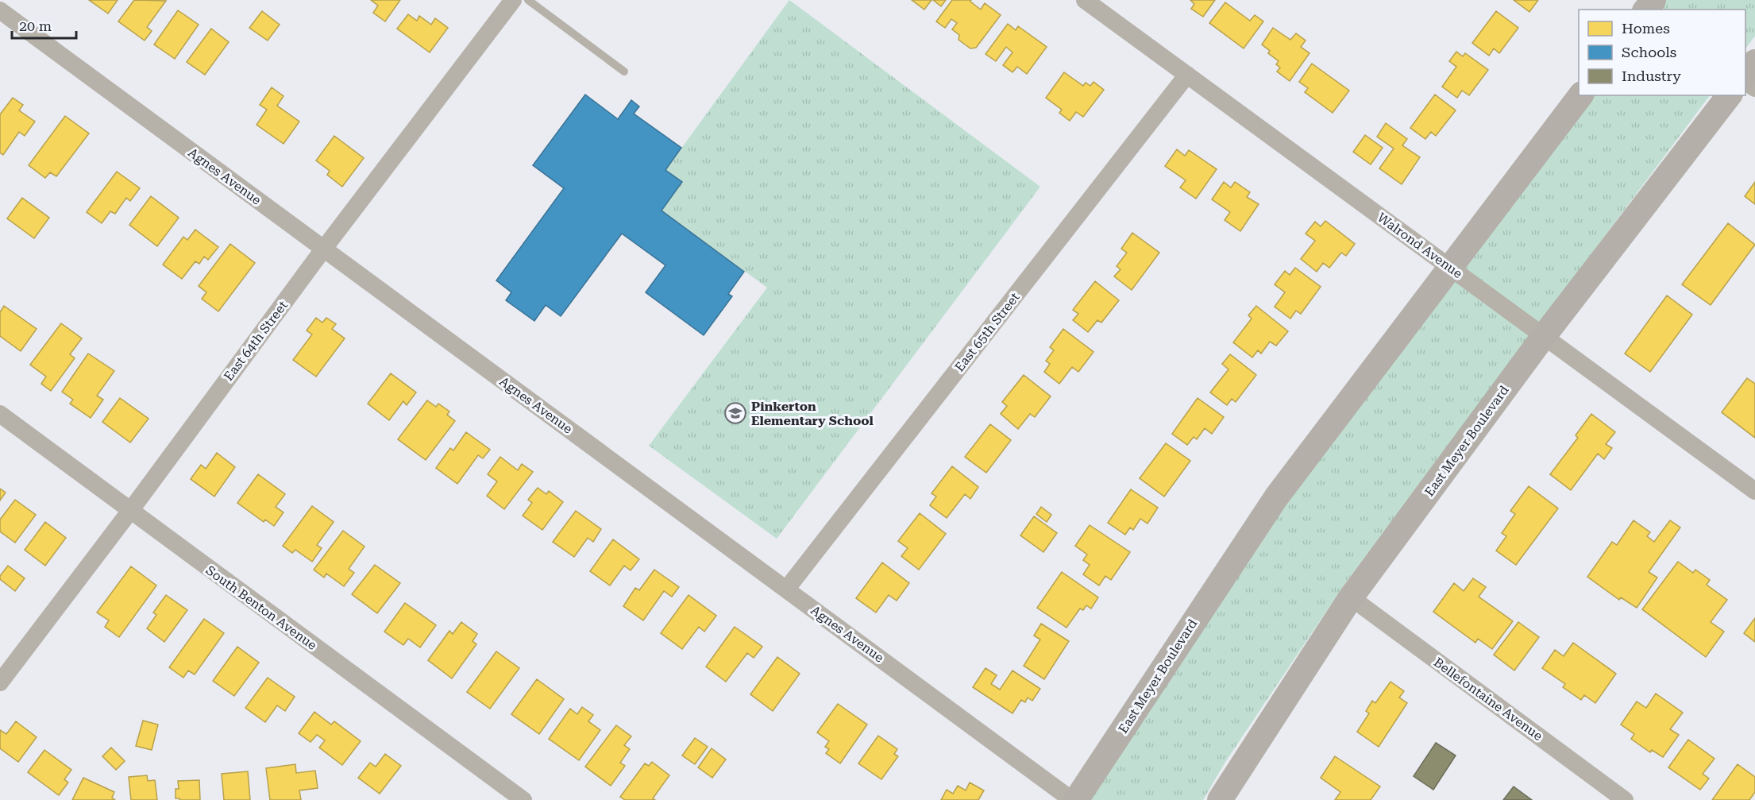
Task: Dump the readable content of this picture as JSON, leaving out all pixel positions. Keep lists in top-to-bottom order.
{
  "streets": {
    "main road": ["East Meyer Boulevard"],
    "street": [
      "Agnes Avenue",
      "Walrond Avenue",
      "East 65th Street",
      "East 64th Street",
      "South Benton Avenue",
      "Bellefontaine Avenue"
    ]
  },
  "crossings": [
    ["Agnes Avenue", "East 65th Street"],
    ["Agnes Avenue", "East 64th Street"],
    ["Walrond Avenue", "East 65th Street"],
    ["Walrond Avenue", "East Meyer Boulevard"],
    ["East 64th Street", "South Benton Avenue"],
    ["East Meyer Boulevard", "Bellefontaine Avenue"]
  ],
  "places": {
    "school or university": ["Pinkerton Elementary School"]
  },
  "legend": ["Homes", "Schools", "Industry"],
  "scale_bar": "20 m"
}
